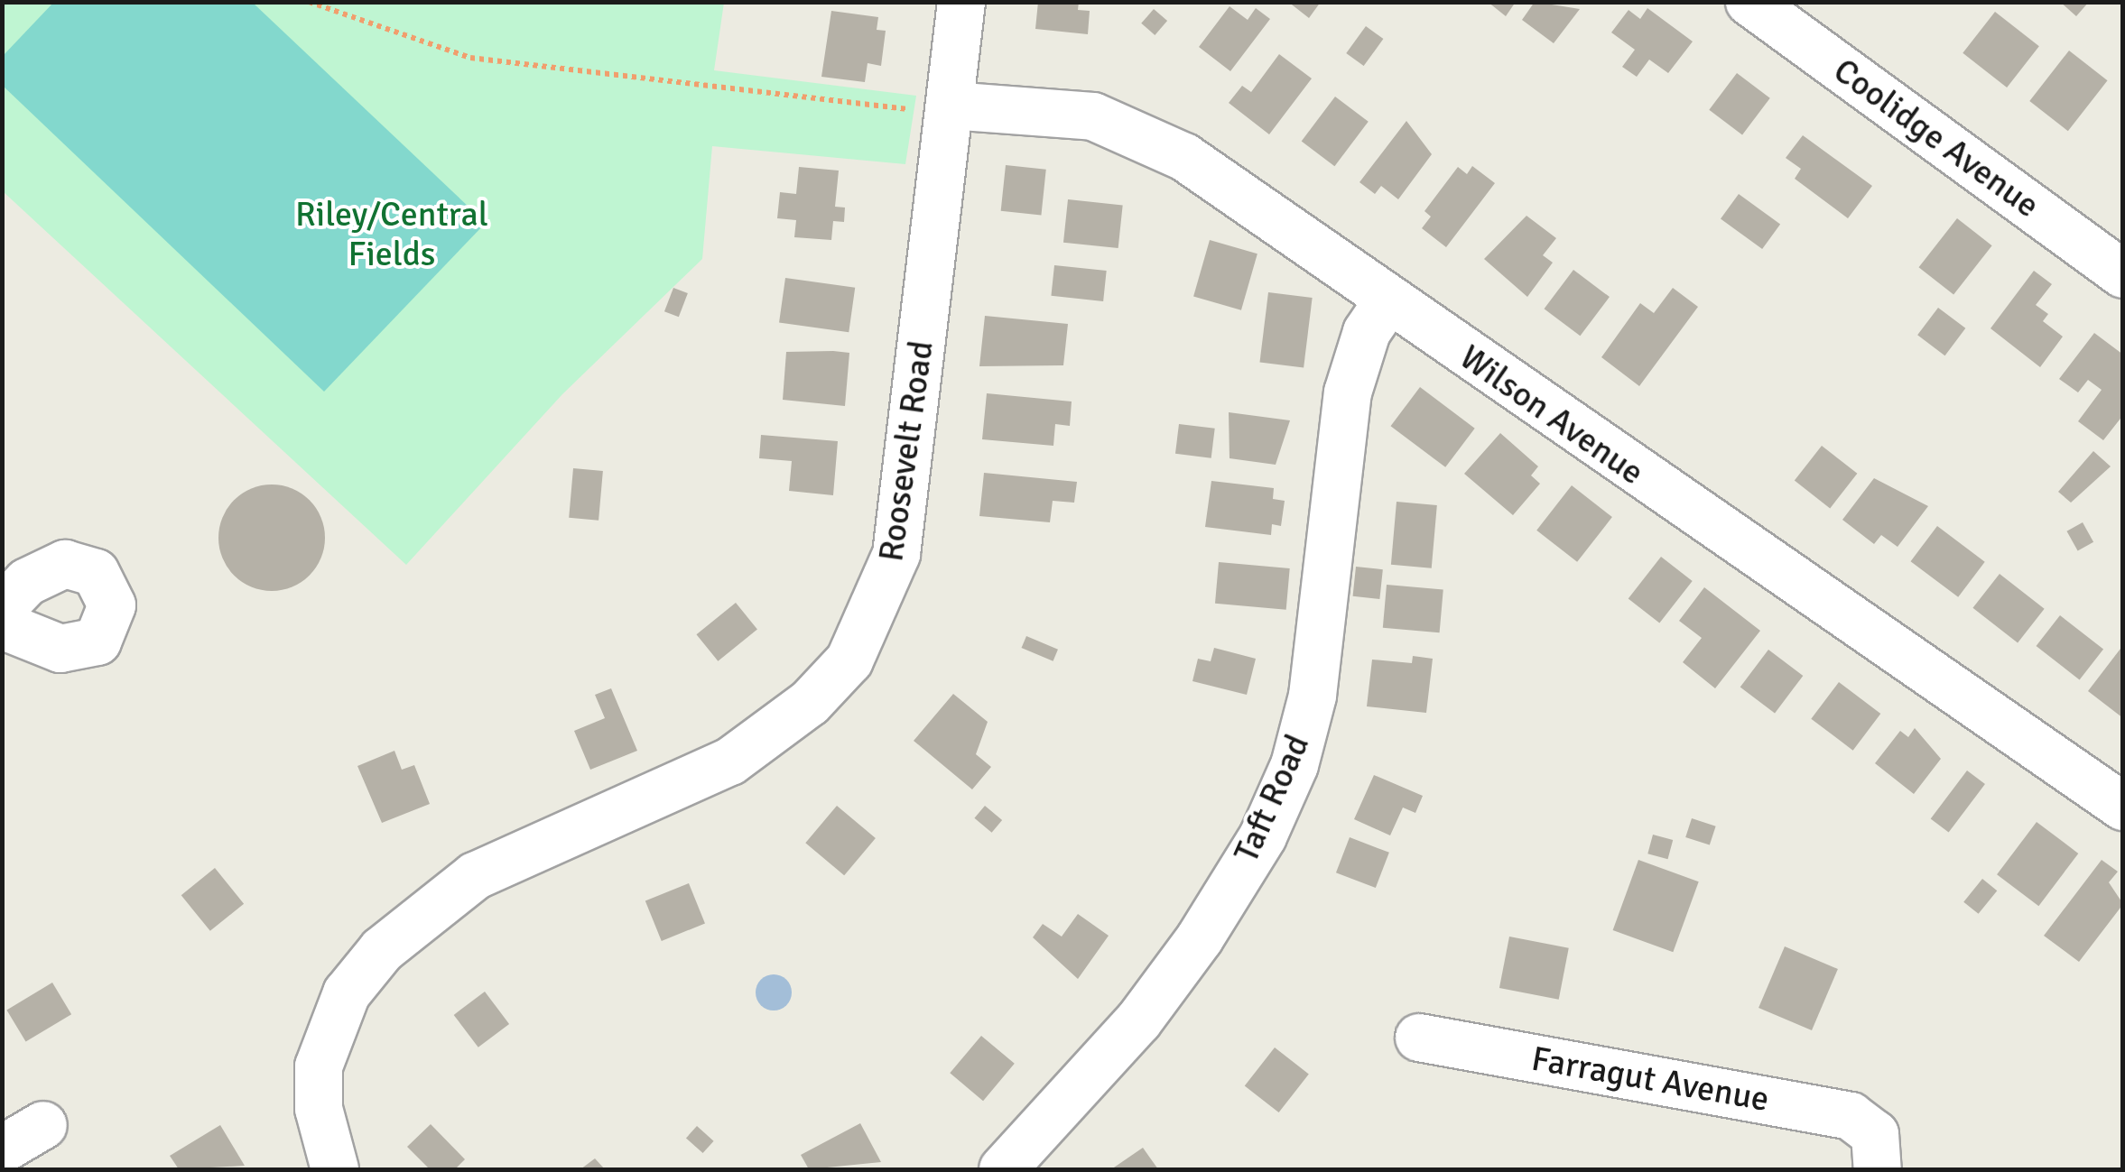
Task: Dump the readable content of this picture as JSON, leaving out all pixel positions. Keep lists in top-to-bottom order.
{
  "streets": {
    "street": [
      "Coolidge Avenue",
      "Wilson Avenue",
      "Roosevelt Road",
      "Taft Road",
      "Farragut Avenue"
    ]
  },
  "crossings": [
    ["Wilson Avenue", "Roosevelt Road"],
    ["Wilson Avenue", "Taft Road"]
  ],
  "parks": ["Riley/Central Fields"]
}
